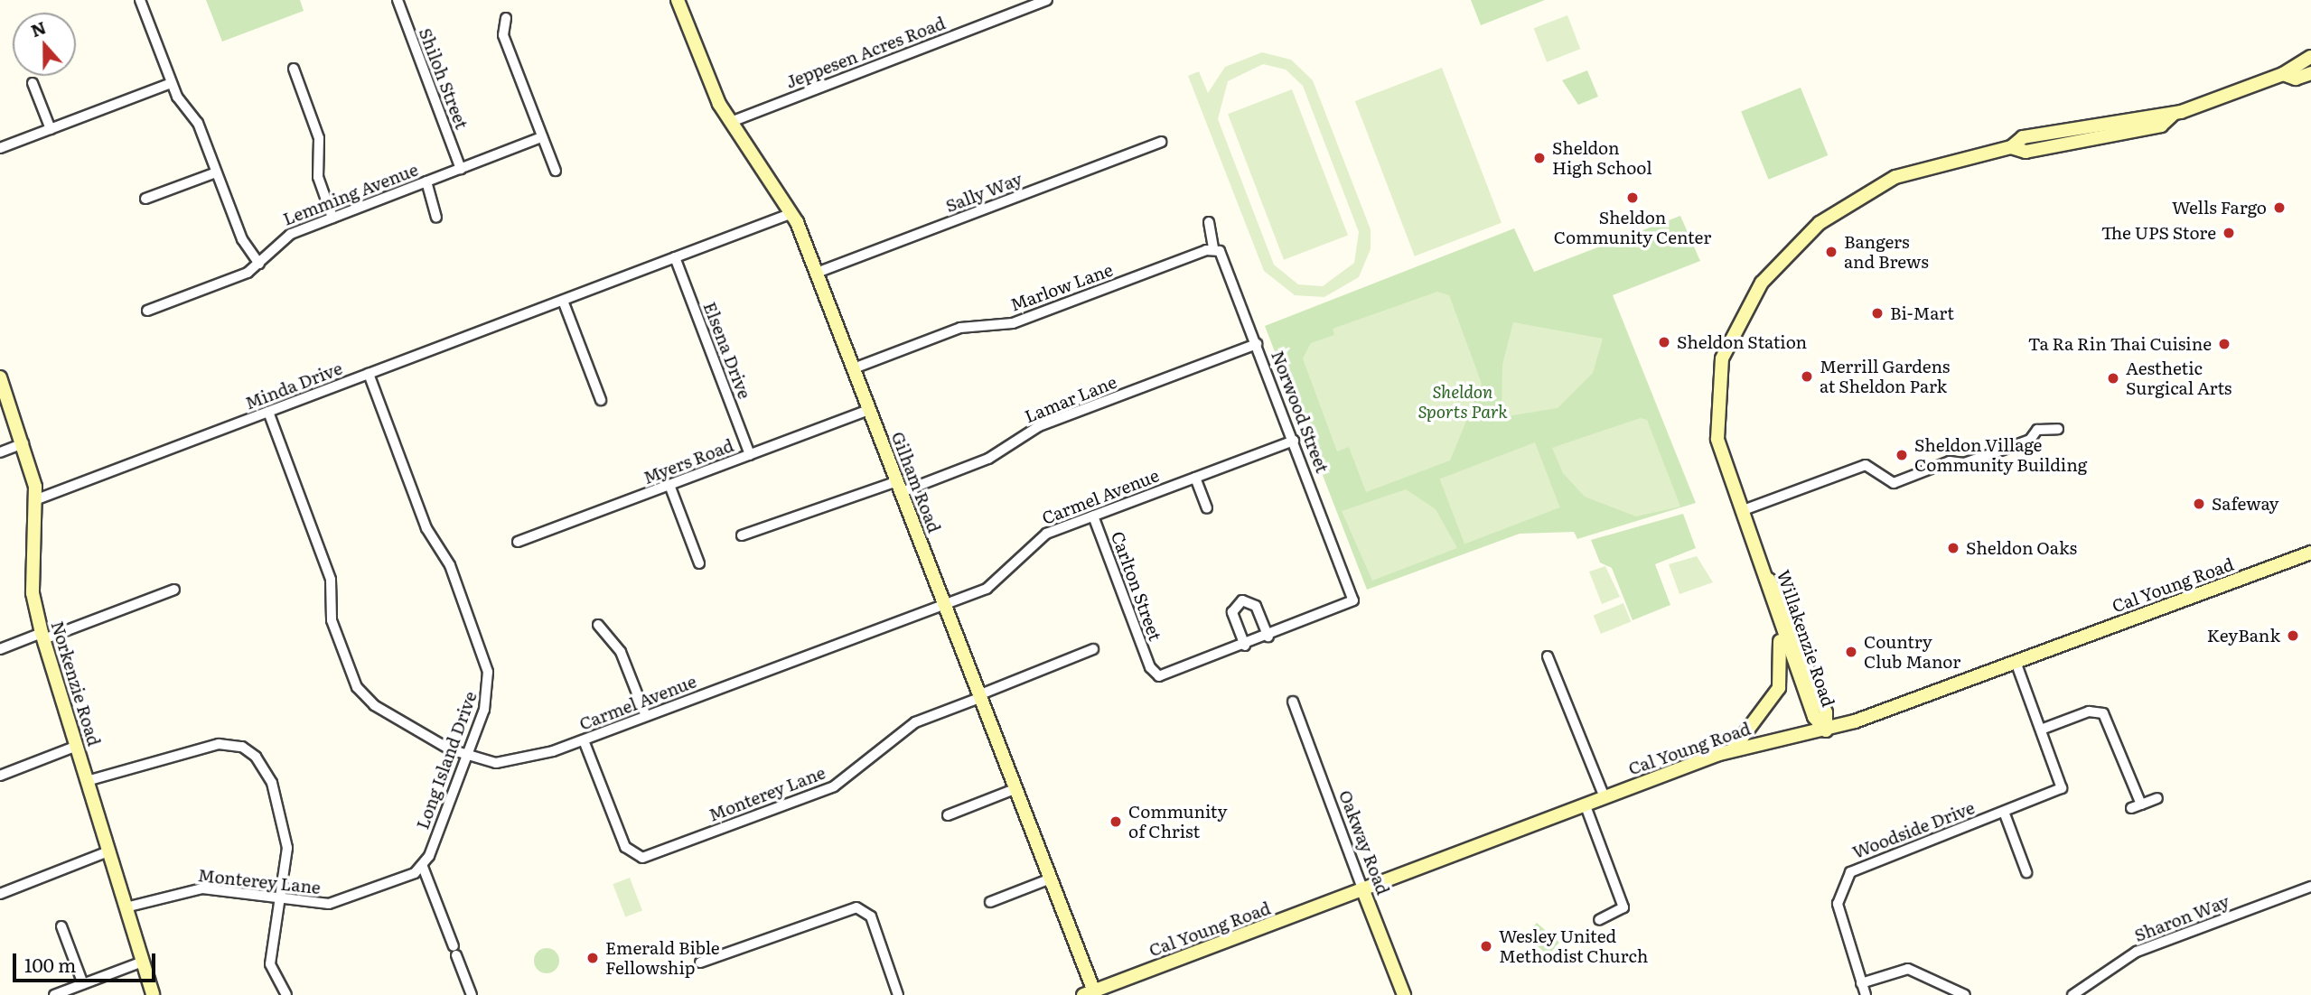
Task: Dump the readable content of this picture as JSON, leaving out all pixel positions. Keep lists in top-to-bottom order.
{
  "streets": {
    "street": [
      "Jeppesen Acres Road",
      "Shiloh Street",
      "Sally Way",
      "Lemming Avenue",
      "Marlow Lane",
      "Elsena Drive",
      "Minda Drive",
      "Lamar Lane",
      "Norwood Street",
      "Myers Road",
      "Gilham Road",
      "Carmel Avenue",
      "Cal Young Road",
      "Carlton Street",
      "Willakenzie Road",
      "Norkenzie Road",
      "Long Island Drive",
      "Monterey Lane",
      "Woodside Drive",
      "Oakway Road",
      "Sharon Way"
    ]
  },
  "crossings": [
    ["Jeppesen Acres Road", "Gilham Road"],
    ["Shiloh Street", "Lemming Avenue"],
    ["Sally Way", "Gilham Road"],
    ["Marlow Lane", "Norwood Street"],
    ["Marlow Lane", "Gilham Road"],
    ["Elsena Drive", "Minda Drive"],
    ["Elsena Drive", "Myers Road"],
    ["Minda Drive", "Gilham Road"],
    ["Minda Drive", "Carmel Avenue"],
    ["Minda Drive", "Norkenzie Road"],
    ["Minda Drive", "Long Island Drive"],
    ["Lamar Lane", "Norwood Street"],
    ["Lamar Lane", "Gilham Road"],
    ["Norwood Street", "Carmel Avenue"],
    ["Myers Road", "Gilham Road"],
    ["Gilham Road", "Carmel Avenue"],
    ["Gilham Road", "Cal Young Road"],
    ["Gilham Road", "Monterey Lane"],
    ["Carmel Avenue", "Carlton Street"],
    ["Carmel Avenue", "Long Island Drive"],
    ["Carmel Avenue", "Monterey Lane"],
    ["Cal Young Road", "Willakenzie Road"],
    ["Cal Young Road", "Woodside Drive"],
    ["Cal Young Road", "Oakway Road"],
    ["Norkenzie Road", "Monterey Lane"],
    ["Long Island Drive", "Monterey Lane"]
  ],
  "parks": ["Sheldon Sports Park"],
  "places": [
    "Sheldon High School",
    "Sheldon Community Center",
    "Wells Fargo",
    "The UPS Store",
    "Bangers and Brews",
    "Bi-Mart",
    "Sheldon Station",
    "Ta Ra Rin Thai Cuisine",
    "Merrill Gardens at Sheldon Park",
    "Aesthetic Surgical Arts",
    "Sheldon Village Community Building",
    "Safeway",
    "Sheldon Oaks",
    "KeyBank",
    "Country Club Manor",
    "Community of Christ",
    "Wesley United Methodist Church",
    "Emerald Bible Fellowship"
  ],
  "scale_bar": "100 m",
  "north": "top"
}
